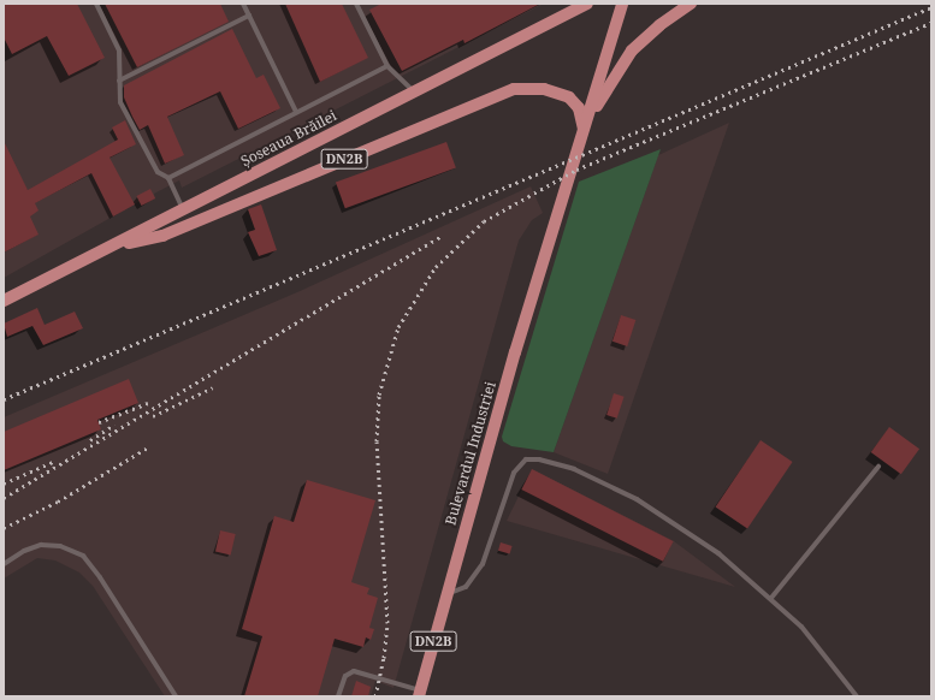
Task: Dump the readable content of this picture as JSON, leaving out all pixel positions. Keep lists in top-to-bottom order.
{
  "streets": {
    "main road": ["Șoseaua Brăilei", "DN2B", "Bulevardul Industriei"]
  },
  "crossings": [
    ["Șoseaua Brăilei", "DN2B"],
    ["DN2B", "Bulevardul Industriei"]
  ]
}
